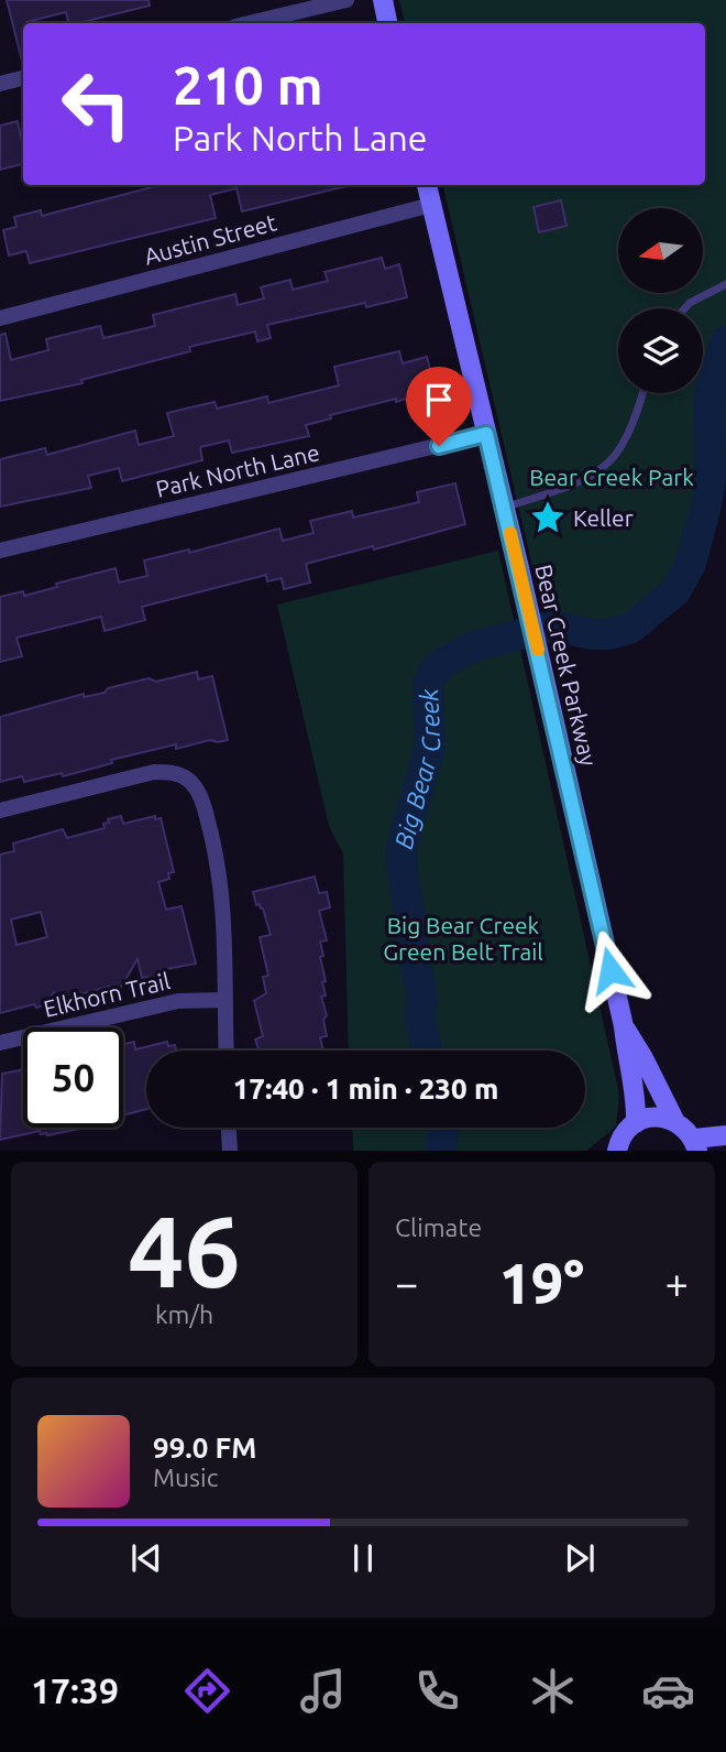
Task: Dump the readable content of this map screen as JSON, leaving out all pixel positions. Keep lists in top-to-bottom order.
{
  "streets": {
    "main road": ["Bear Creek Parkway"],
    "street": ["Austin Street", "Park North Lane", "Elkhorn Trail"]
  },
  "crossings": [
    ["Austin Street", "Bear Creek Parkway"],
    ["Park North Lane", "Bear Creek Parkway"]
  ],
  "water": ["Big Bear Creek"],
  "parks": ["Bear Creek Park", "Big Bear Creek Green Belt Trail"],
  "places": {
    "place": ["Keller"]
  },
  "north": "left",
  "page": {
    "turn": ["210 m", "Park North Lane"],
    "limit": "50",
    "trip": "17:40 · 1 min · 230 m",
    "tile": [
      ["46", "km/h"],
      "Climate"
    ],
    "heat": ["−", "19°", "+"],
    "song": ["99.0 FM", "Music"],
    "tabs": "17:39"
  }
}
